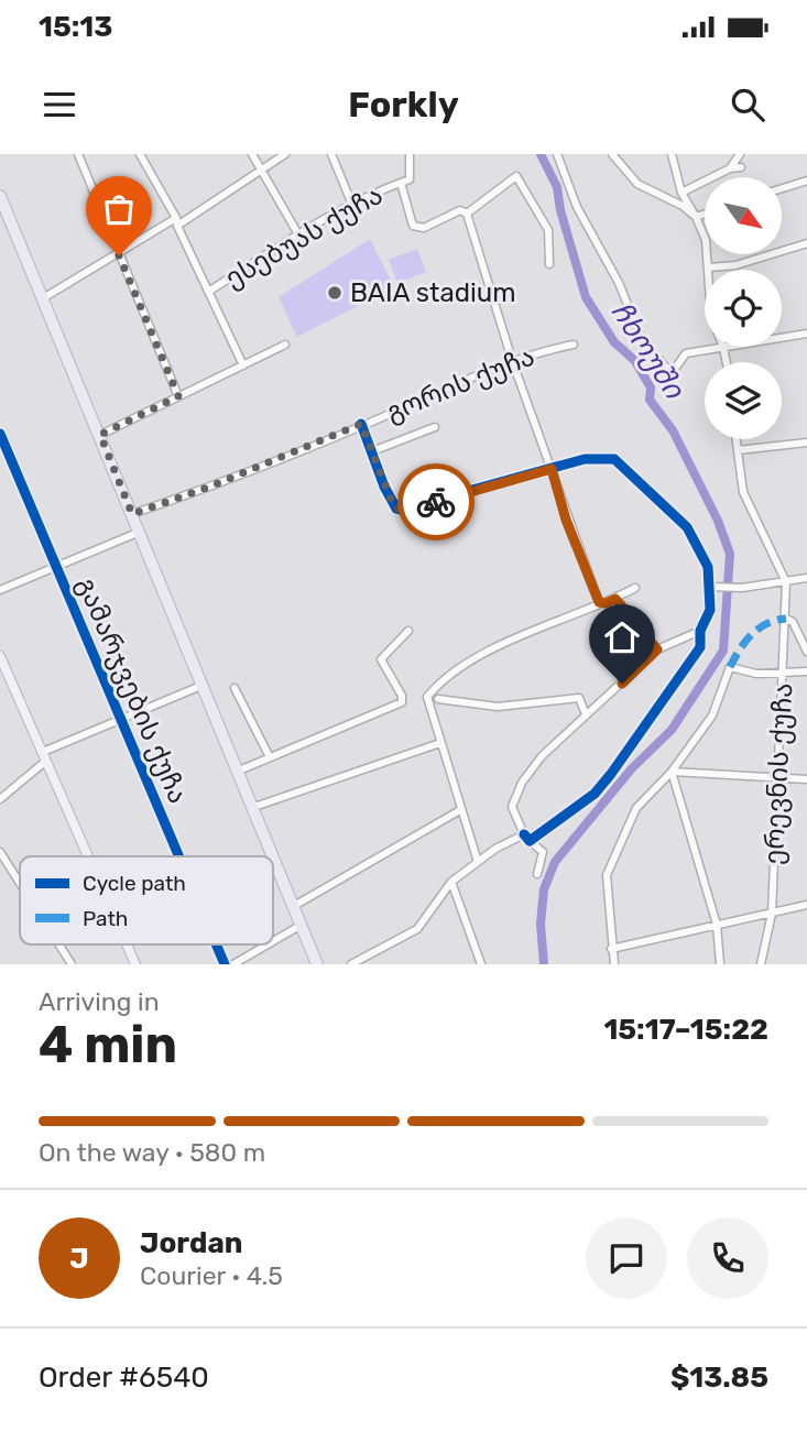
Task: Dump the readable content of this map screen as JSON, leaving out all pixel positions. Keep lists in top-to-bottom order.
{
  "streets": {
    "street": [
      "ესებუას ქუჩა",
      "გორის ქუჩა",
      "გამარჯვების ქუჩა",
      "ერევნის ქუჩა"
    ]
  },
  "water": ["ჩხოუში"],
  "places": ["BAIA stadium"],
  "legend": ["Cycle path", "Path"],
  "north": "bottom right",
  "page": {
    "status": "15:13",
    "header": "Forkly",
    "heading": ["4 min", "Arriving in", "15:17–15:22"],
    "panel": [
      "Jordan",
      "Courier · 4.5",
      "Order #6540",
      "$13.85"
    ],
    "bar": "On the way · 580 m",
    "round": "J"
  }
}
